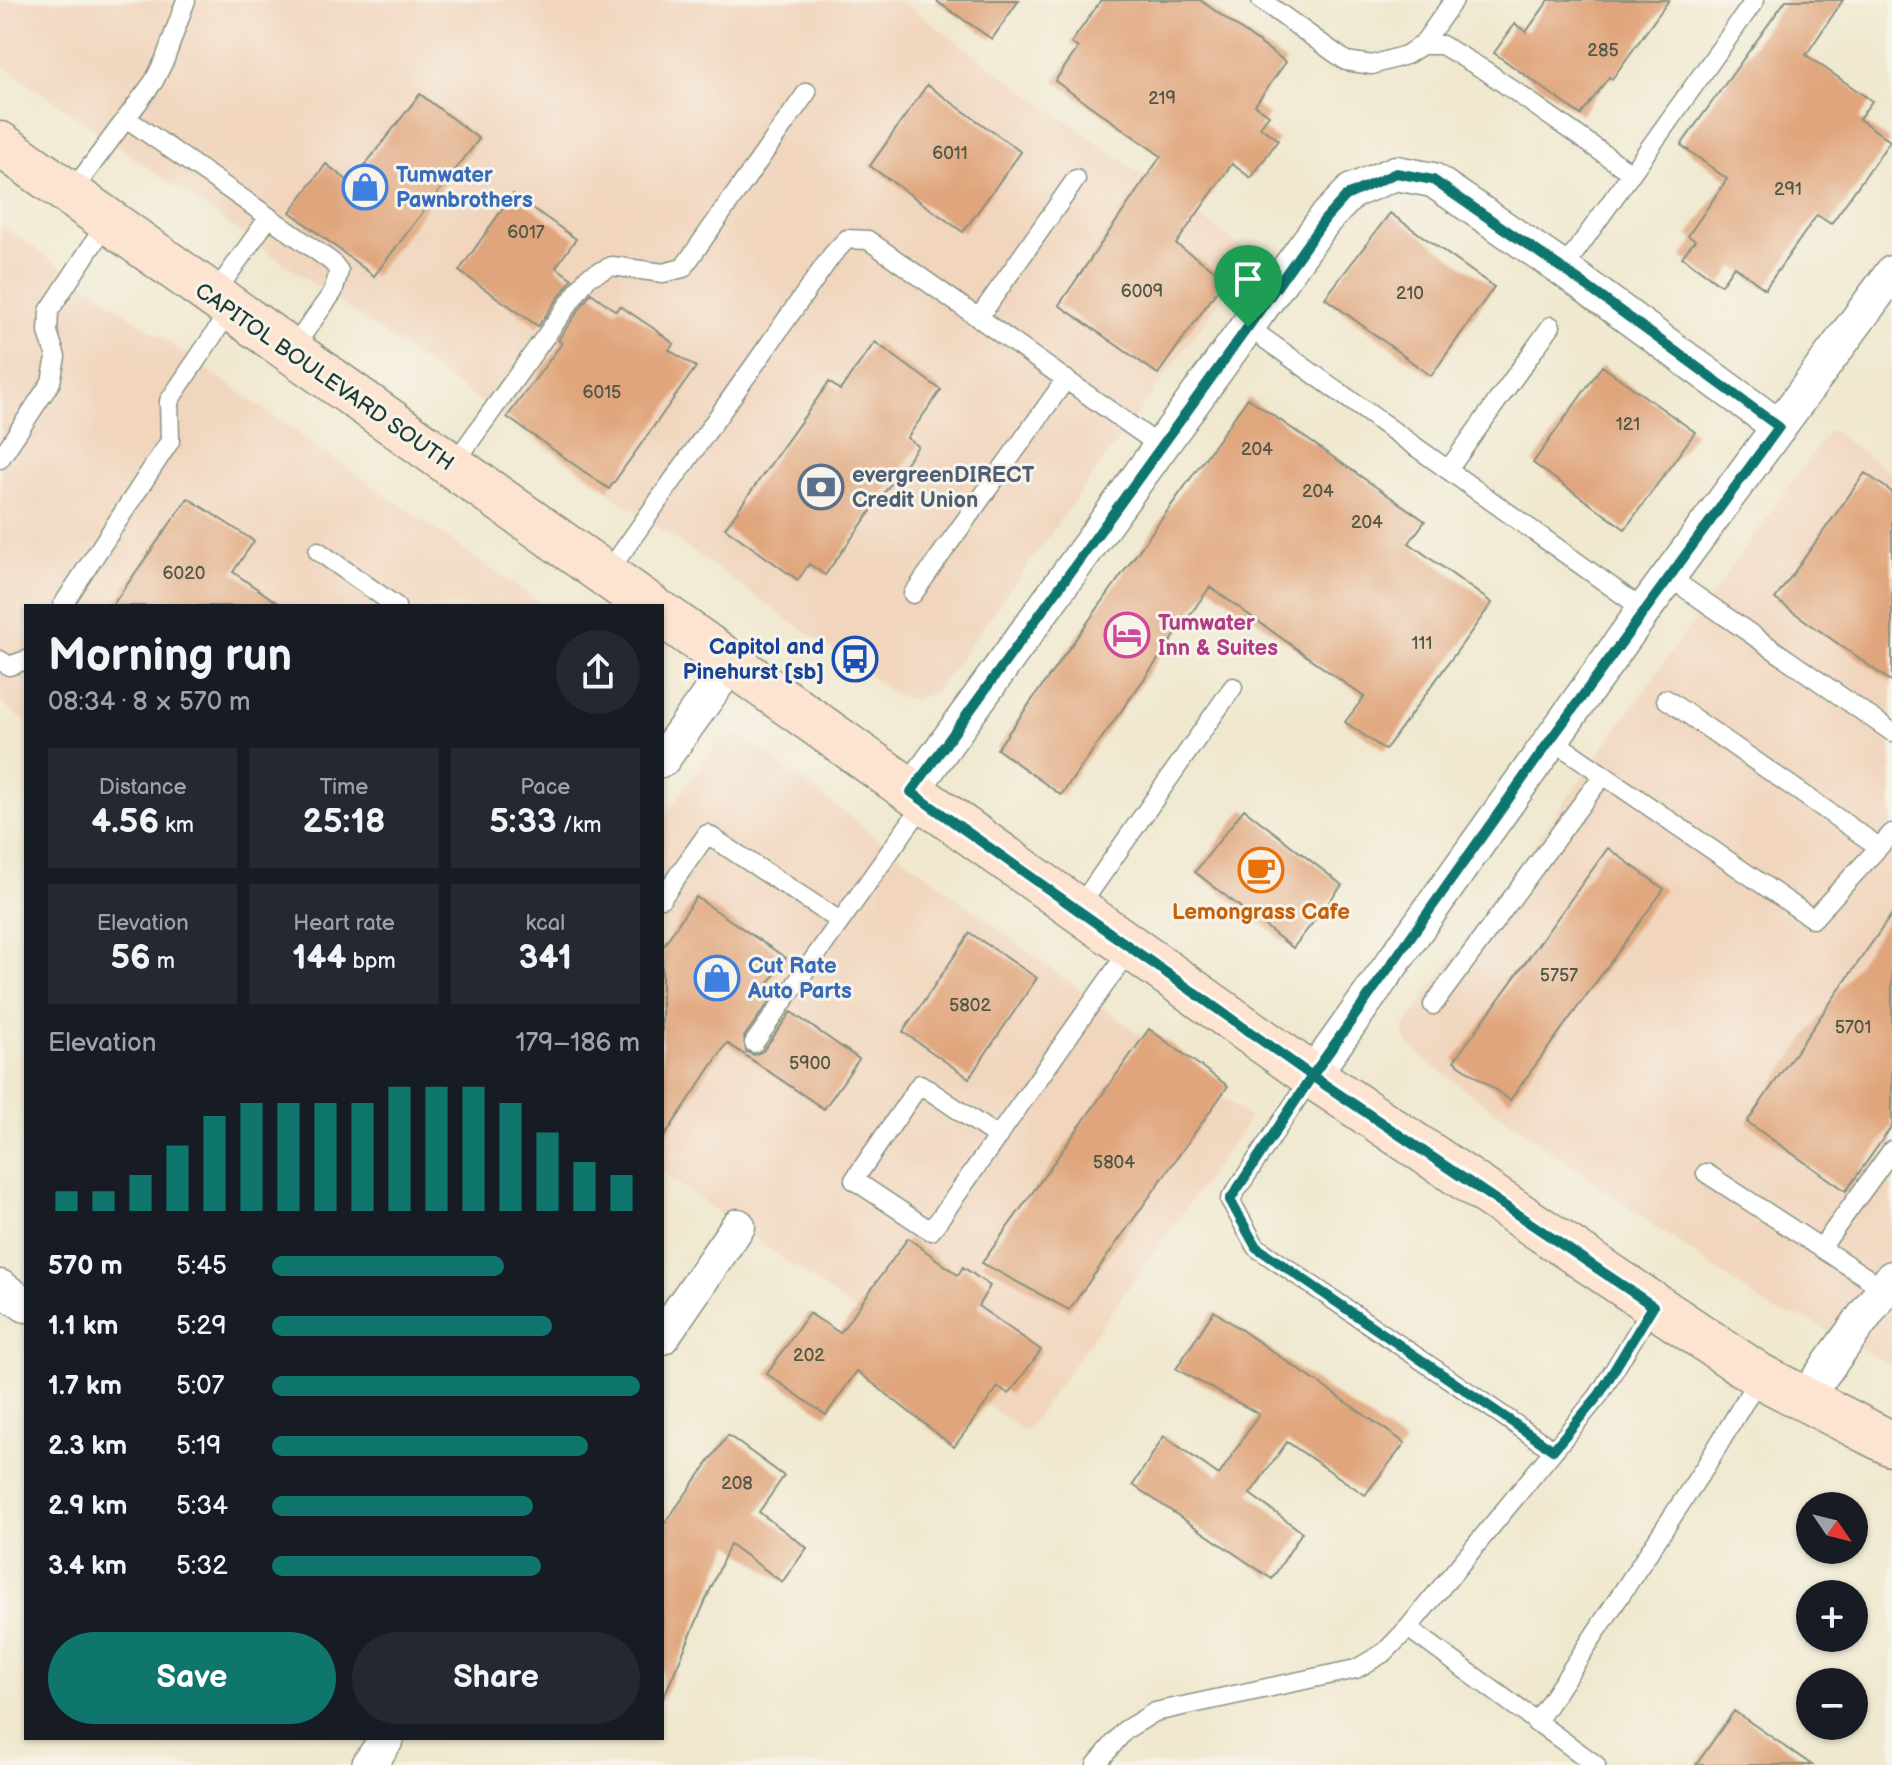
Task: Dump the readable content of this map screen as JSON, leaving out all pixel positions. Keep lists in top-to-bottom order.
{
  "streets": {
    "main road": ["CAPITOL BOULEVARD SOUTH"]
  },
  "places": {
    "shop": ["Tumwater Pawnbrothers", "Cut Rate Auto Parts"],
    "bank": ["evergreenDIRECT Credit Union"],
    "hotel": ["Tumwater Inn & Suites"],
    "bus stop": ["Capitol and Pinehurst [sb]"],
    "cafe": ["Lemongrass Cafe"]
  },
  "house_numbers": [
    "285",
    "219",
    "6011",
    "291",
    "6017",
    "6009",
    "210",
    "6015",
    "121",
    "204",
    "204",
    "204",
    "6020",
    "111",
    "5757",
    "5802",
    "5701",
    "5900",
    "5804",
    "202",
    "208"
  ],
  "north": "bottom right",
  "page": {
    "heading": ["Morning run", "08:34 · 8 × 570 m"],
    "stats": [
      ["Distance", "4.56 km"],
      ["Time", "25:18"],
      ["Pace", "5:33 /km"],
      ["Elevation", "56 m"],
      ["Heart rate", "144 bpm"],
      ["kcal", "341"]
    ],
    "chart": ["Elevation", "179–186 m"],
    "list": [
      {
        "name": "570 m",
        "note": "5:45"
      },
      {
        "name": "1.1 km",
        "note": "5:29"
      },
      {
        "name": "1.7 km",
        "note": "5:07"
      },
      {
        "name": "2.3 km",
        "note": "5:19"
      },
      {
        "name": "2.9 km",
        "note": "5:34"
      },
      {
        "name": "3.4 km",
        "note": "5:32"
      }
    ],
    "map_buttons": ["+", "−"],
    "buttons": ["Save", "Share"]
  }
}
